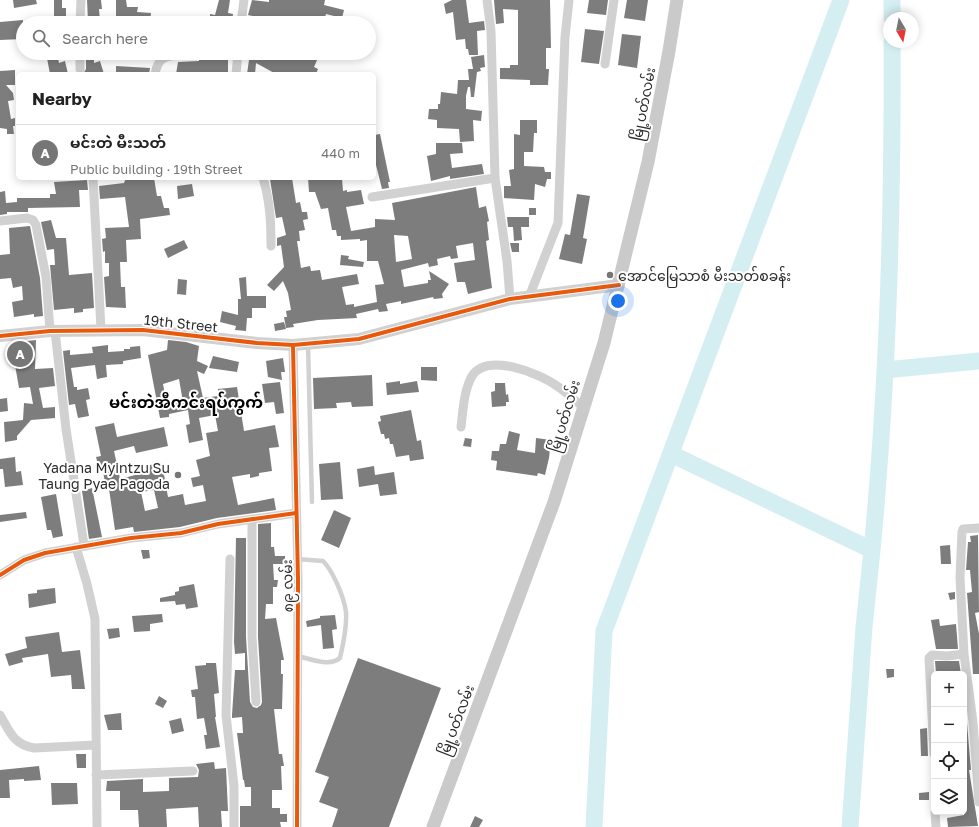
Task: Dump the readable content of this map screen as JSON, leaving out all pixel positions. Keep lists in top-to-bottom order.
{
  "streets": {
    "main road": ["မြို့ပတ်လမ်း"],
    "street": ["19th Street", "၈၉ လမ်း"]
  },
  "crossings": [
    ["မြို့ပတ်လမ်း", "19th Street"],
    ["19th Street", "၈၉ လမ်း"]
  ],
  "districts": ["မင်းတဲအီကင်းရပ်ကွက်"],
  "places": ["အောင်မြေသာစံ မီးသတ်စခန်း", "Yadana Myintzu Su Taung Pyae Pagoda"],
  "north": "bottom",
  "page": {
    "search": "Search here",
    "heading": "Nearby",
    "list": [
      {
        "mark": "A",
        "name": "မင်းတဲ မီးသတ်",
        "note": "Public building · 19th Street",
        "value": "440 m"
      }
    ],
    "pins": "A",
    "map_buttons": ["+", "−"]
  }
}
